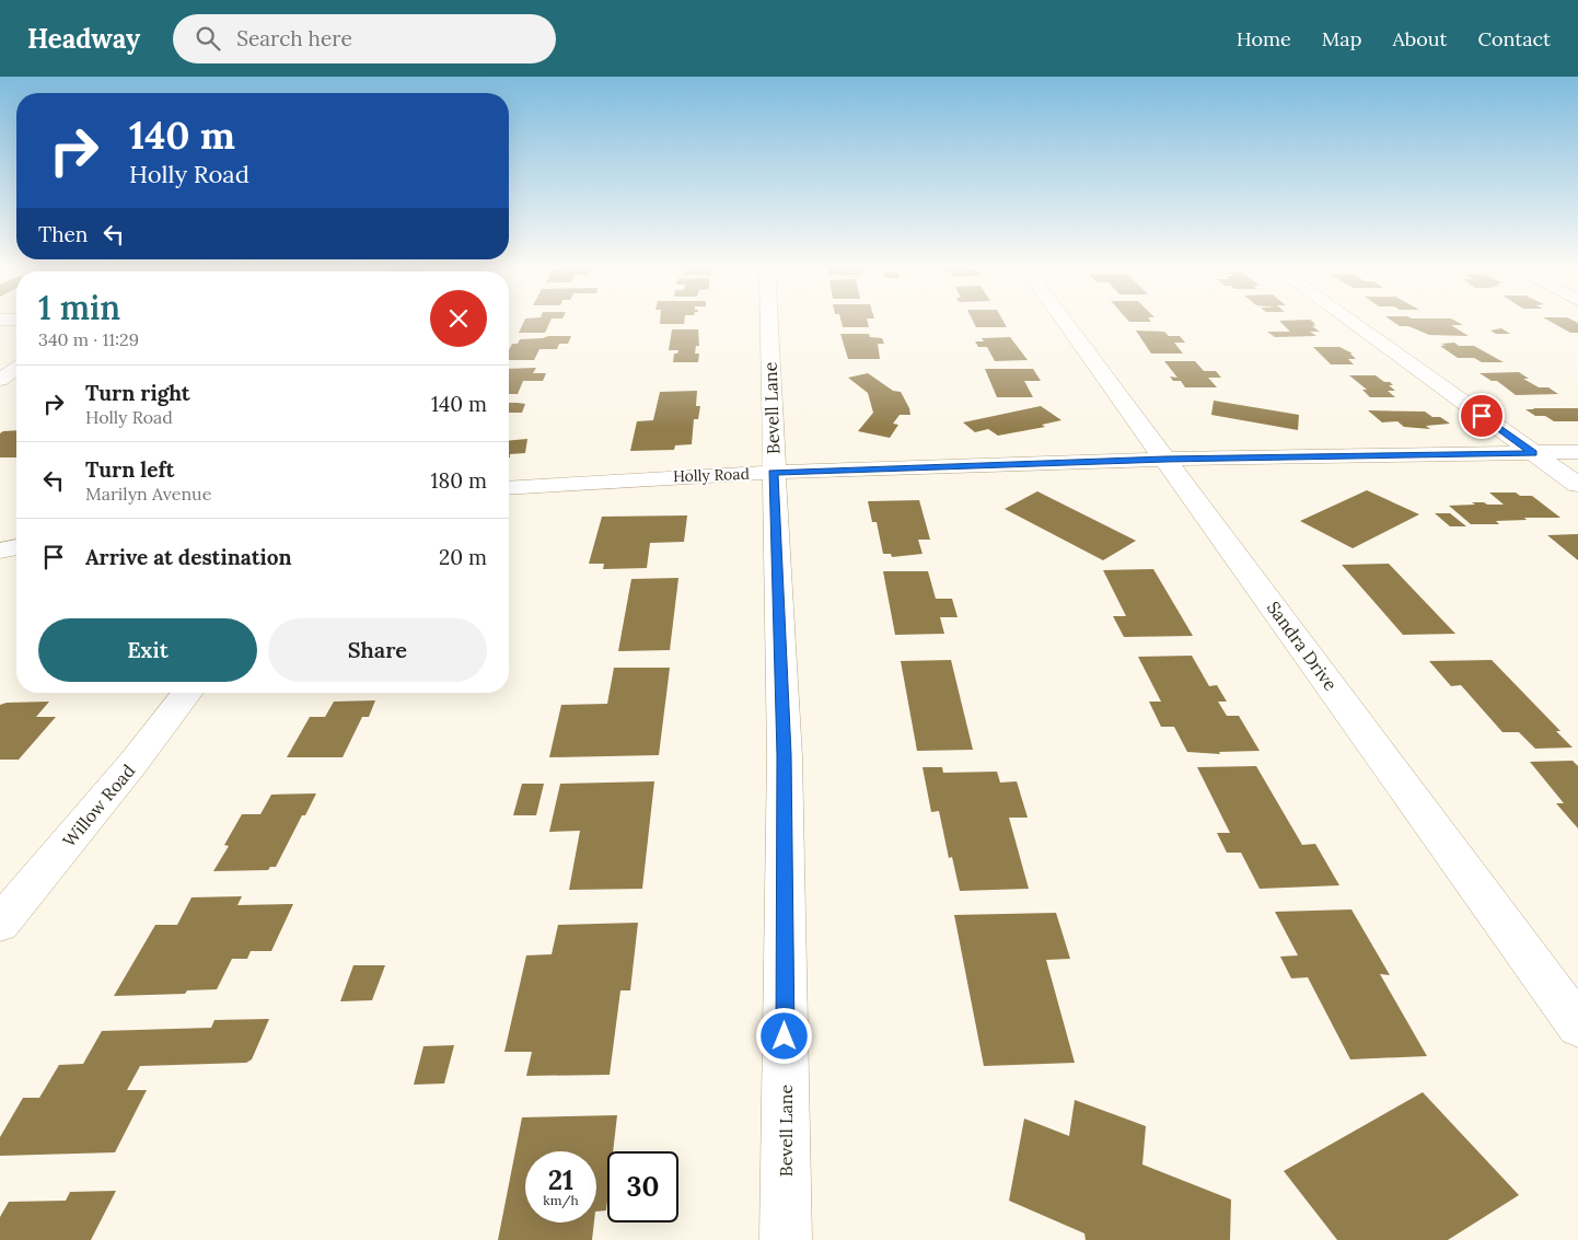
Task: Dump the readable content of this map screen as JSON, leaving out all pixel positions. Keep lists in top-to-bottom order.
{
  "streets": {
    "street": [
      "Bevell Lane",
      "Holly Road",
      "Sandra Drive",
      "Willow Road"
    ]
  },
  "crossings": [
    ["Bevell Lane", "Holly Road"],
    ["Holly Road", "Sandra Drive"]
  ],
  "page": {
    "header": "Headway",
    "search": "Search here",
    "nav": [
      "Home",
      "Map",
      "About",
      "Contact"
    ],
    "turn": ["140 m", "Holly Road"],
    "then": "Then",
    "heading": ["1 min", "340 m · 11:29"],
    "list": [
      {
        "name": "Turn right",
        "note": "Holly Road",
        "value": "140 m"
      },
      {
        "name": "Turn left",
        "note": "Marilyn Avenue",
        "value": "180 m"
      },
      {
        "name": "Arrive at destination",
        "value": "20 m"
      }
    ],
    "buttons": ["Exit", "Share"],
    "speed": "21 km/h",
    "limit": "30"
  }
}
